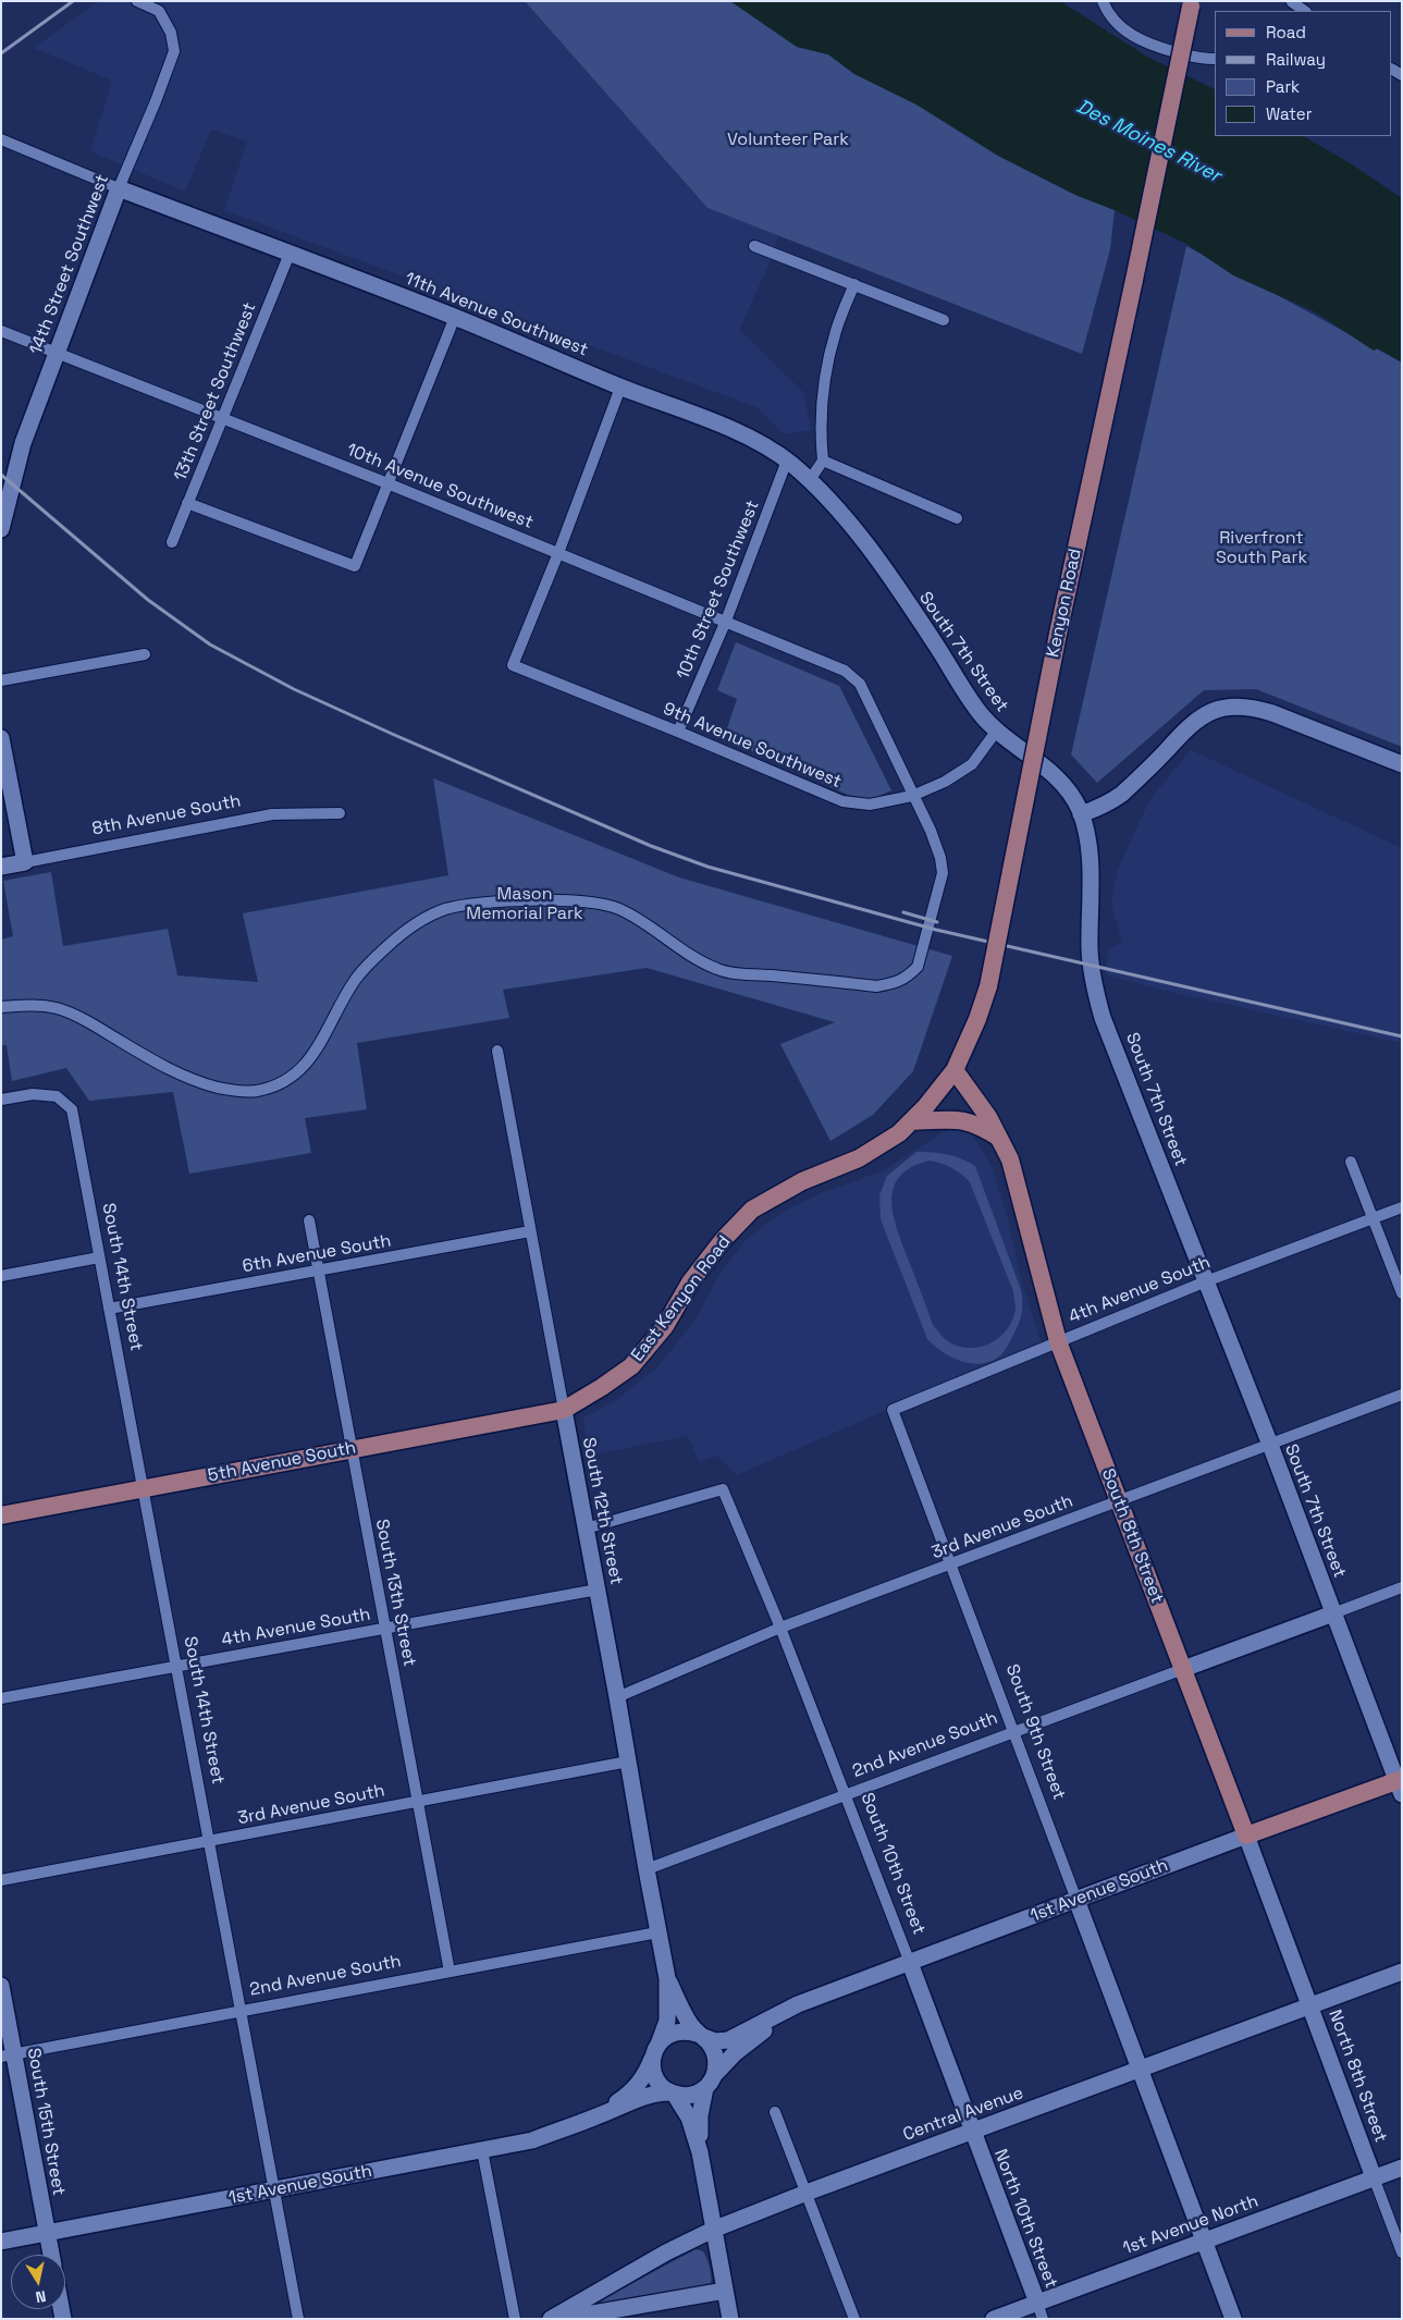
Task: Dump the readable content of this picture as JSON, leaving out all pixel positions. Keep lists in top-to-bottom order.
{
  "streets": {
    "main road": [
      "14th Street Southwest",
      "11th Avenue Southwest",
      "Kenyon Road",
      "South 7th Street",
      "8th Avenue South",
      "East Kenyon Road",
      "5th Avenue South",
      "South 12th Street",
      "South 8th Street",
      "South 9th Street",
      "2nd Avenue South",
      "South 10th Street",
      "1st Avenue South",
      "North 8th Street",
      "Central Avenue",
      "South 15th Street",
      "North 10th Street",
      "1st Avenue North"
    ],
    "street": [
      "13th Street Southwest",
      "10th Avenue Southwest",
      "10th Street Southwest",
      "9th Avenue Southwest",
      "6th Avenue South",
      "South 14th Street",
      "4th Avenue South",
      "3rd Avenue South",
      "South 13th Street"
    ]
  },
  "crossings": [
    ["14th Street Southwest", "11th Avenue Southwest"],
    ["14th Street Southwest", "10th Avenue Southwest"],
    ["11th Avenue Southwest", "13th Street Southwest"],
    ["11th Avenue Southwest", "10th Street Southwest"],
    ["11th Avenue Southwest", "South 7th Street"],
    ["13th Street Southwest", "10th Avenue Southwest"],
    ["10th Avenue Southwest", "10th Street Southwest"],
    ["10th Avenue Southwest", "9th Avenue Southwest"],
    ["10th Street Southwest", "9th Avenue Southwest"],
    ["Kenyon Road", "East Kenyon Road"],
    ["Kenyon Road", "South 8th Street"],
    ["South 7th Street", "9th Avenue Southwest"],
    ["South 7th Street", "4th Avenue South"],
    ["South 7th Street", "3rd Avenue South"],
    ["South 7th Street", "2nd Avenue South"],
    ["South 7th Street", "1st Avenue South"],
    ["6th Avenue South", "South 14th Street"],
    ["6th Avenue South", "South 12th Street"],
    ["6th Avenue South", "South 13th Street"],
    ["South 14th Street", "4th Avenue South"],
    ["South 14th Street", "5th Avenue South"],
    ["South 14th Street", "3rd Avenue South"],
    ["South 14th Street", "2nd Avenue South"],
    ["South 14th Street", "1st Avenue South"],
    ["4th Avenue South", "South 12th Street"],
    ["4th Avenue South", "South 8th Street"],
    ["4th Avenue South", "South 13th Street"],
    ["4th Avenue South", "South 9th Street"],
    ["East Kenyon Road", "5th Avenue South"],
    ["East Kenyon Road", "South 12th Street"],
    ["5th Avenue South", "South 12th Street"],
    ["5th Avenue South", "South 13th Street"],
    ["South 12th Street", "3rd Avenue South"],
    ["South 12th Street", "2nd Avenue South"],
    ["South 12th Street", "South 10th Street"],
    ["South 12th Street", "1st Avenue South"],
    ["3rd Avenue South", "South 8th Street"],
    ["3rd Avenue South", "South 13th Street"],
    ["3rd Avenue South", "South 9th Street"],
    ["3rd Avenue South", "South 10th Street"],
    ["South 8th Street", "2nd Avenue South"],
    ["South 8th Street", "1st Avenue South"],
    ["South 8th Street", "North 8th Street"],
    ["South 8th Street", "Central Avenue"],
    ["South 13th Street", "2nd Avenue South"],
    ["South 9th Street", "2nd Avenue South"],
    ["South 9th Street", "1st Avenue South"],
    ["South 9th Street", "Central Avenue"],
    ["South 9th Street", "1st Avenue North"],
    ["2nd Avenue South", "South 10th Street"],
    ["2nd Avenue South", "South 15th Street"],
    ["South 10th Street", "1st Avenue South"],
    ["South 10th Street", "Central Avenue"],
    ["South 10th Street", "North 10th Street"],
    ["1st Avenue South", "South 15th Street"],
    ["North 8th Street", "Central Avenue"],
    ["North 8th Street", "1st Avenue North"],
    ["Central Avenue", "North 10th Street"],
    ["North 10th Street", "1st Avenue North"]
  ],
  "water": ["Des Moines River"],
  "parks": ["Volunteer Park", "Riverfront South Park", "Mason Memorial Park"],
  "legend": [
    "Road",
    "Railway",
    "Park",
    "Water"
  ],
  "north": "bottom"
}
